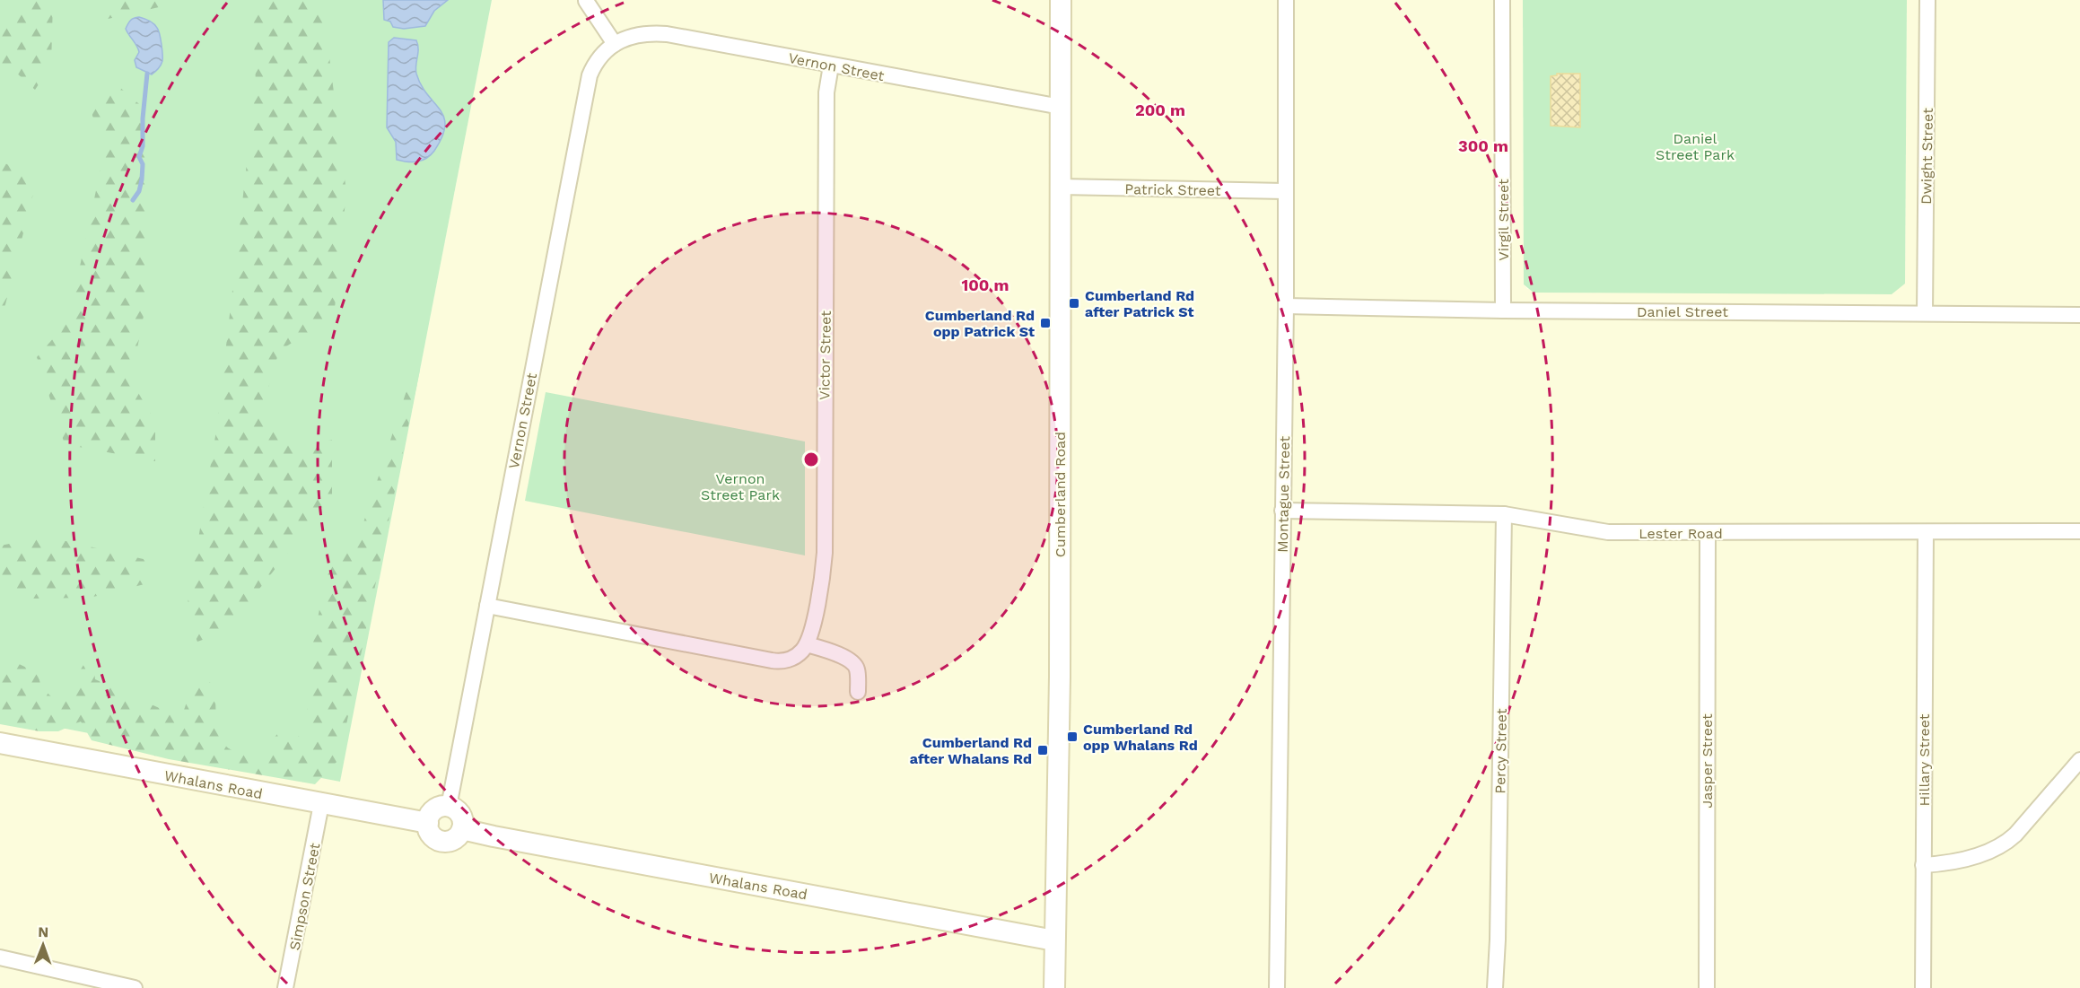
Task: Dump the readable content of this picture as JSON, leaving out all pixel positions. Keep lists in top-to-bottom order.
{
  "streets": {
    "street": [
      "Vernon Street",
      "Dwight Street",
      "Patrick Street",
      "Virgil Street",
      "Daniel Street",
      "Victor Street",
      "Cumberland Road",
      "Montague Street",
      "Lester Road",
      "Percy Street",
      "Hillary Street",
      "Jasper Street",
      "Whalans Road",
      "Simpson Street"
    ]
  },
  "crossings": [
    ["Vernon Street", "Victor Street"],
    ["Vernon Street", "Cumberland Road"],
    ["Vernon Street", "Whalans Road"],
    ["Dwight Street", "Daniel Street"],
    ["Patrick Street", "Cumberland Road"],
    ["Patrick Street", "Montague Street"],
    ["Virgil Street", "Daniel Street"],
    ["Daniel Street", "Montague Street"],
    ["Cumberland Road", "Whalans Road"],
    ["Montague Street", "Lester Road"],
    ["Lester Road", "Percy Street"],
    ["Lester Road", "Hillary Street"],
    ["Lester Road", "Jasper Street"],
    ["Whalans Road", "Simpson Street"]
  ],
  "parks": ["Daniel Street Park", "Vernon Street Park"],
  "places": {
    "transit": [
      "Cumberland Rd after Patrick St",
      "Cumberland Rd opp Patrick St",
      "Cumberland Rd opp Whalans Rd",
      "Cumberland Rd after Whalans Rd"
    ]
  },
  "north": "top",
  "rings": ["200 m", "300 m", "100 m"]
}
